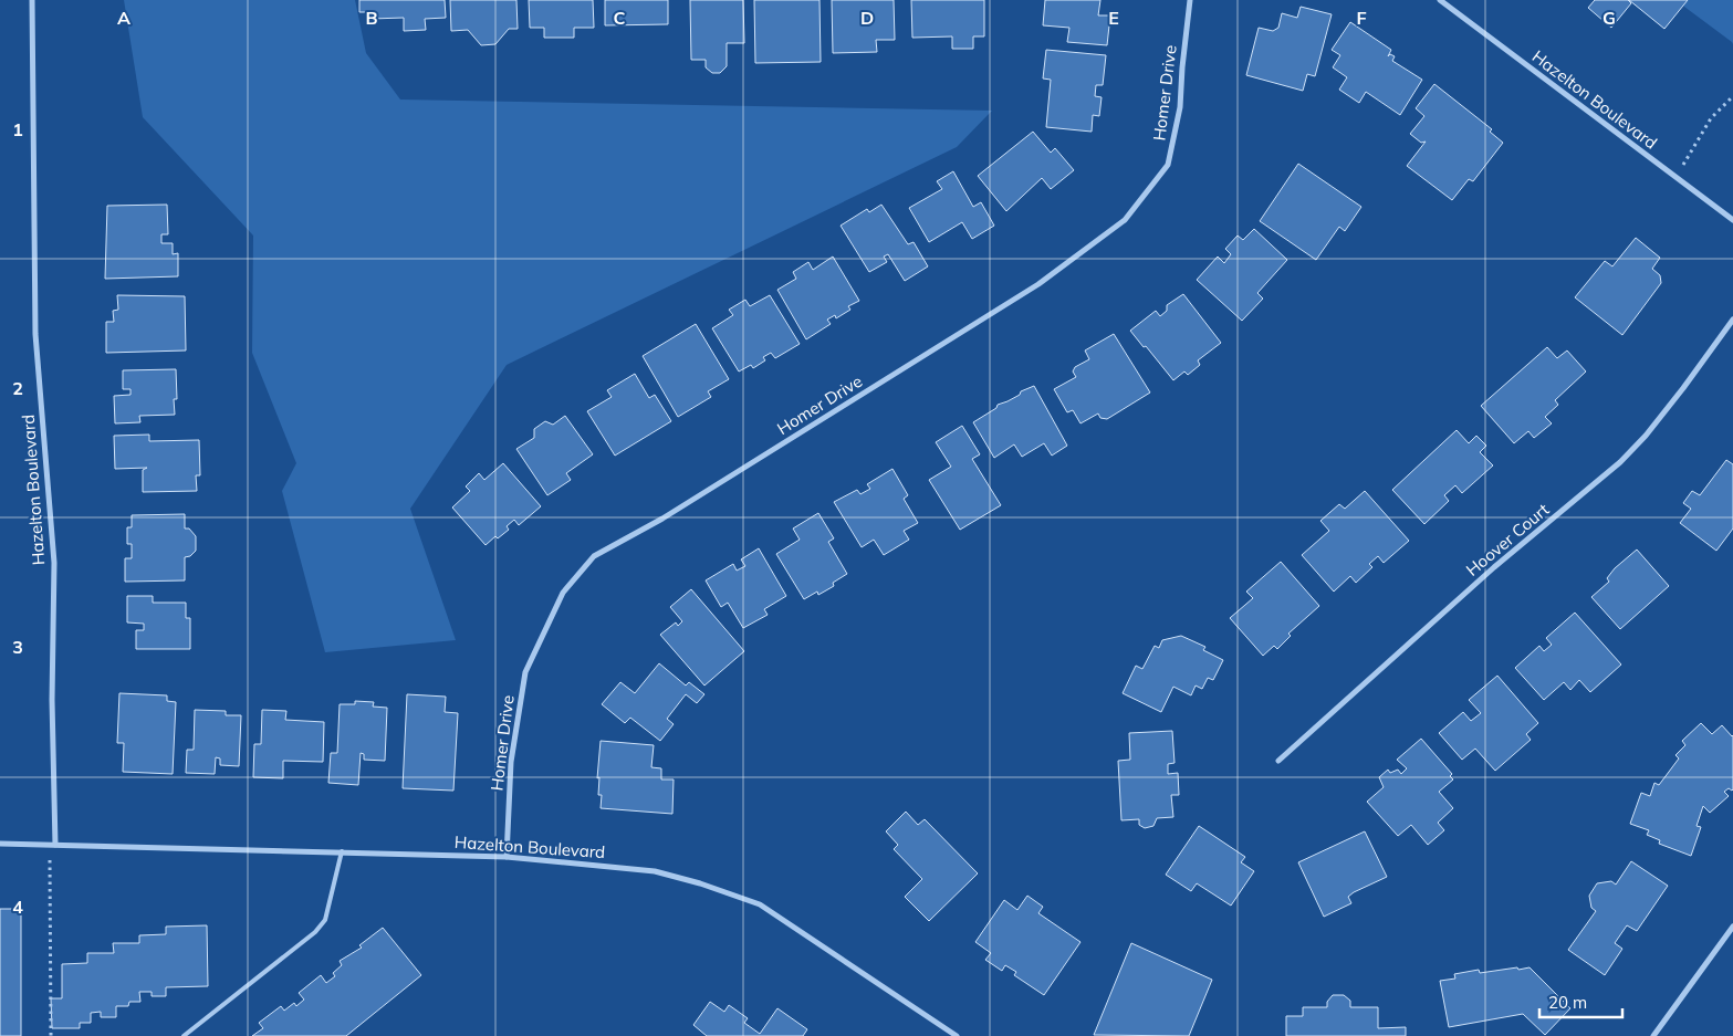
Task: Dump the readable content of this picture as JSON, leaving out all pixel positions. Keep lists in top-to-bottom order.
{
  "streets": {
    "street": ["Homer Drive", "Hazelton Boulevard", "Hoover Court"]
  },
  "crossings": [
    ["Homer Drive", "Hazelton Boulevard"]
  ],
  "scale_bar": "20 m",
  "grid": {
    "columns": [
      "A",
      "B",
      "C",
      "D",
      "E",
      "F",
      "G"
    ],
    "rows": [
      "1",
      "2",
      "3",
      "4"
    ]
  }
}
